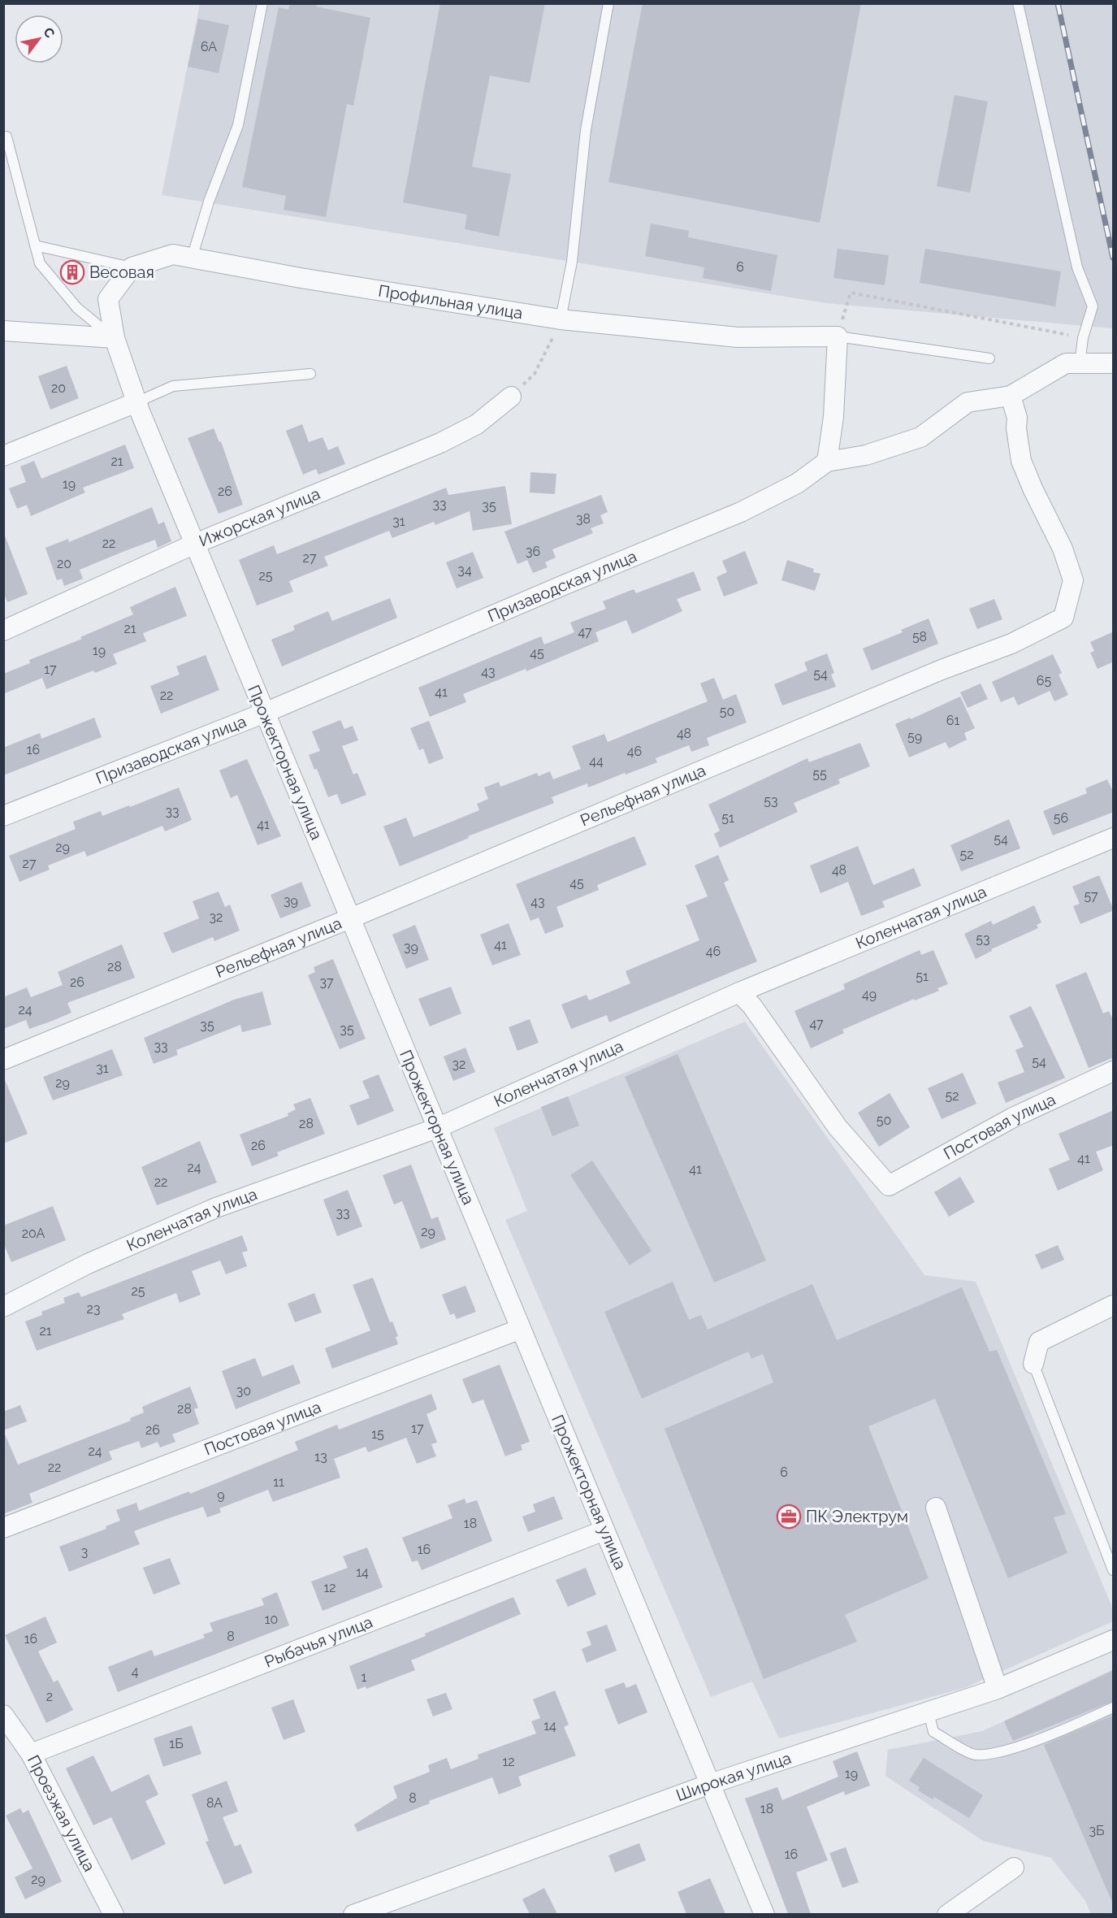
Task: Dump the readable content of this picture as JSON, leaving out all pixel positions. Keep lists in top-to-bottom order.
{
  "streets": {
    "street": [
      "Профильная улица",
      "Ижорская улица",
      "Призаводская улица",
      "Прожекторная улица",
      "Рельефная улица",
      "Коленчатая улица",
      "Постовая улица",
      "Рыбачья улица",
      "Широкая улица",
      "Проезжая улица"
    ]
  },
  "crossings": [
    ["Ижорская улица", "Прожекторная улица"],
    ["Призаводская улица", "Прожекторная улица"],
    ["Призаводская улица", "Рельефная улица"],
    ["Прожекторная улица", "Рельефная улица"],
    ["Прожекторная улица", "Коленчатая улица"],
    ["Прожекторная улица", "Постовая улица"],
    ["Прожекторная улица", "Рыбачья улица"],
    ["Прожекторная улица", "Широкая улица"],
    ["Коленчатая улица", "Постовая улица"],
    ["Рыбачья улица", "Проезжая улица"]
  ],
  "places": {
    "building": ["Весовая"],
    "office": ["ПК Электрум"]
  },
  "house_numbers": [
    "6А",
    "6",
    "20",
    "21",
    "19",
    "26",
    "33",
    "35",
    "38",
    "31",
    "22",
    "36",
    "27",
    "20",
    "34",
    "25",
    "21",
    "47",
    "58",
    "19",
    "45",
    "17",
    "43",
    "54",
    "65",
    "41",
    "22",
    "50",
    "61",
    "48",
    "59",
    "16",
    "46",
    "44",
    "55",
    "53",
    "33",
    "51",
    "56",
    "41",
    "54",
    "29",
    "52",
    "27",
    "48",
    "45",
    "57",
    "39",
    "43",
    "32",
    "53",
    "41",
    "39",
    "46",
    "28",
    "51",
    "26",
    "37",
    "49",
    "24",
    "47",
    "35",
    "35",
    "33",
    "54",
    "32",
    "31",
    "29",
    "52",
    "50",
    "28",
    "26",
    "41",
    "24",
    "41",
    "22",
    "33",
    "29",
    "20А",
    "25",
    "23",
    "21",
    "30",
    "28",
    "17",
    "26",
    "15",
    "24",
    "13",
    "22",
    "6",
    "11",
    "9",
    "18",
    "16",
    "3",
    "14",
    "12",
    "10",
    "8",
    "16",
    "4",
    "1",
    "2",
    "14",
    "1Б",
    "12",
    "19",
    "8",
    "8А",
    "18",
    "3Б",
    "16",
    "29"
  ],
  "north": "top right"
}
